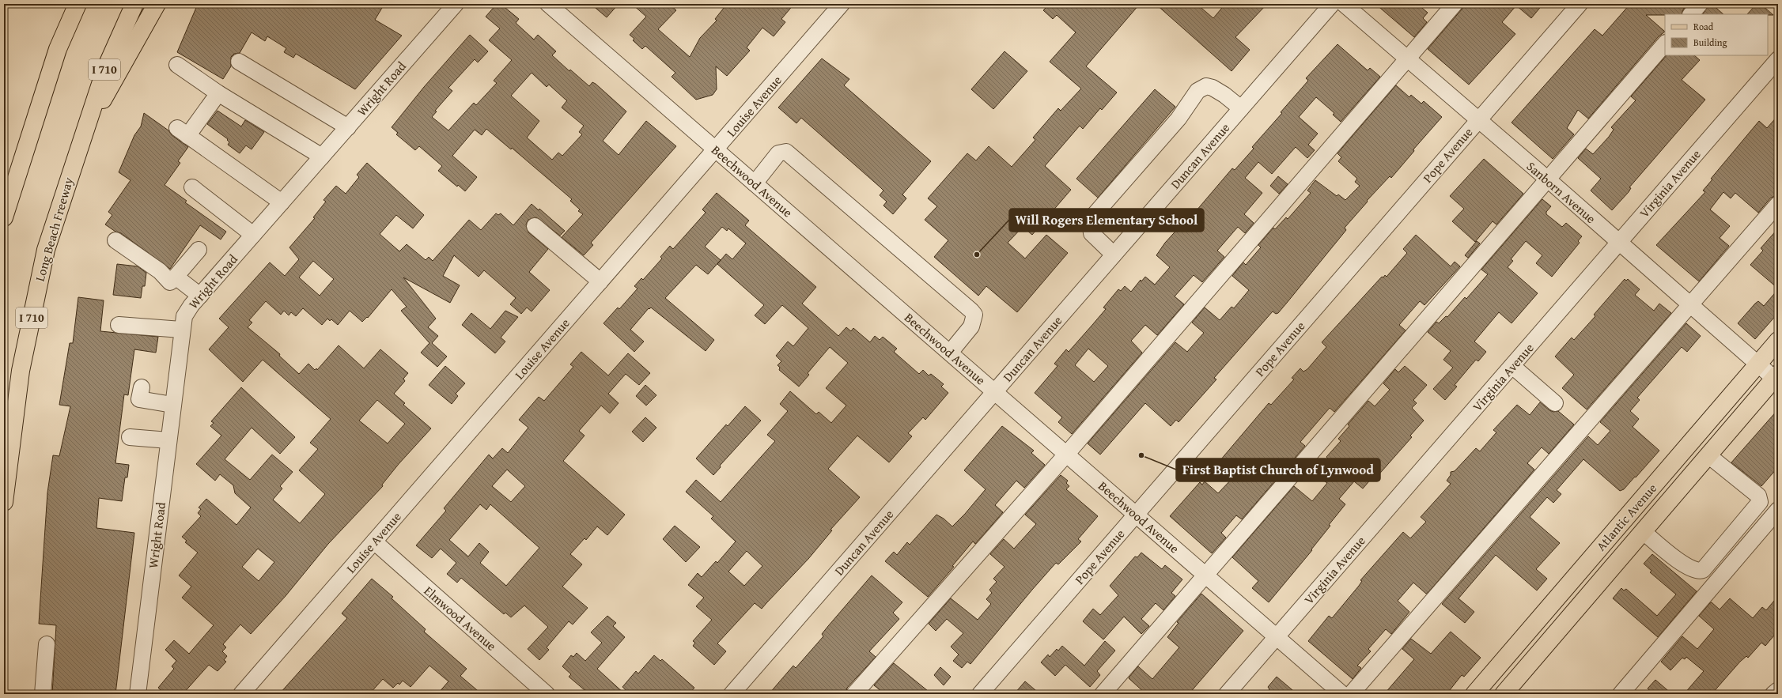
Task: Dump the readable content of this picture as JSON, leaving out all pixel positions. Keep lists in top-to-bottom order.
{
  "streets": {
    "main road": ["I 710", "Long Beach Freeway", "Atlantic Avenue"],
    "street": [
      "Wright Road",
      "Louise Avenue",
      "Pope Avenue",
      "Duncan Avenue",
      "Beechwood Avenue",
      "Virginia Avenue",
      "Sanborn Avenue",
      "Elmwood Avenue"
    ]
  },
  "crossings": [
    ["Louise Avenue", "Beechwood Avenue"],
    ["Louise Avenue", "Elmwood Avenue"],
    ["Pope Avenue", "Beechwood Avenue"],
    ["Pope Avenue", "Sanborn Avenue"],
    ["Duncan Avenue", "Beechwood Avenue"],
    ["Beechwood Avenue", "Virginia Avenue"],
    ["Virginia Avenue", "Sanborn Avenue"],
    ["Sanborn Avenue", "Atlantic Avenue"]
  ],
  "places": ["Will Rogers Elementary School", "First Baptist Church of Lynwood"],
  "legend": ["Road", "Building"]
}
